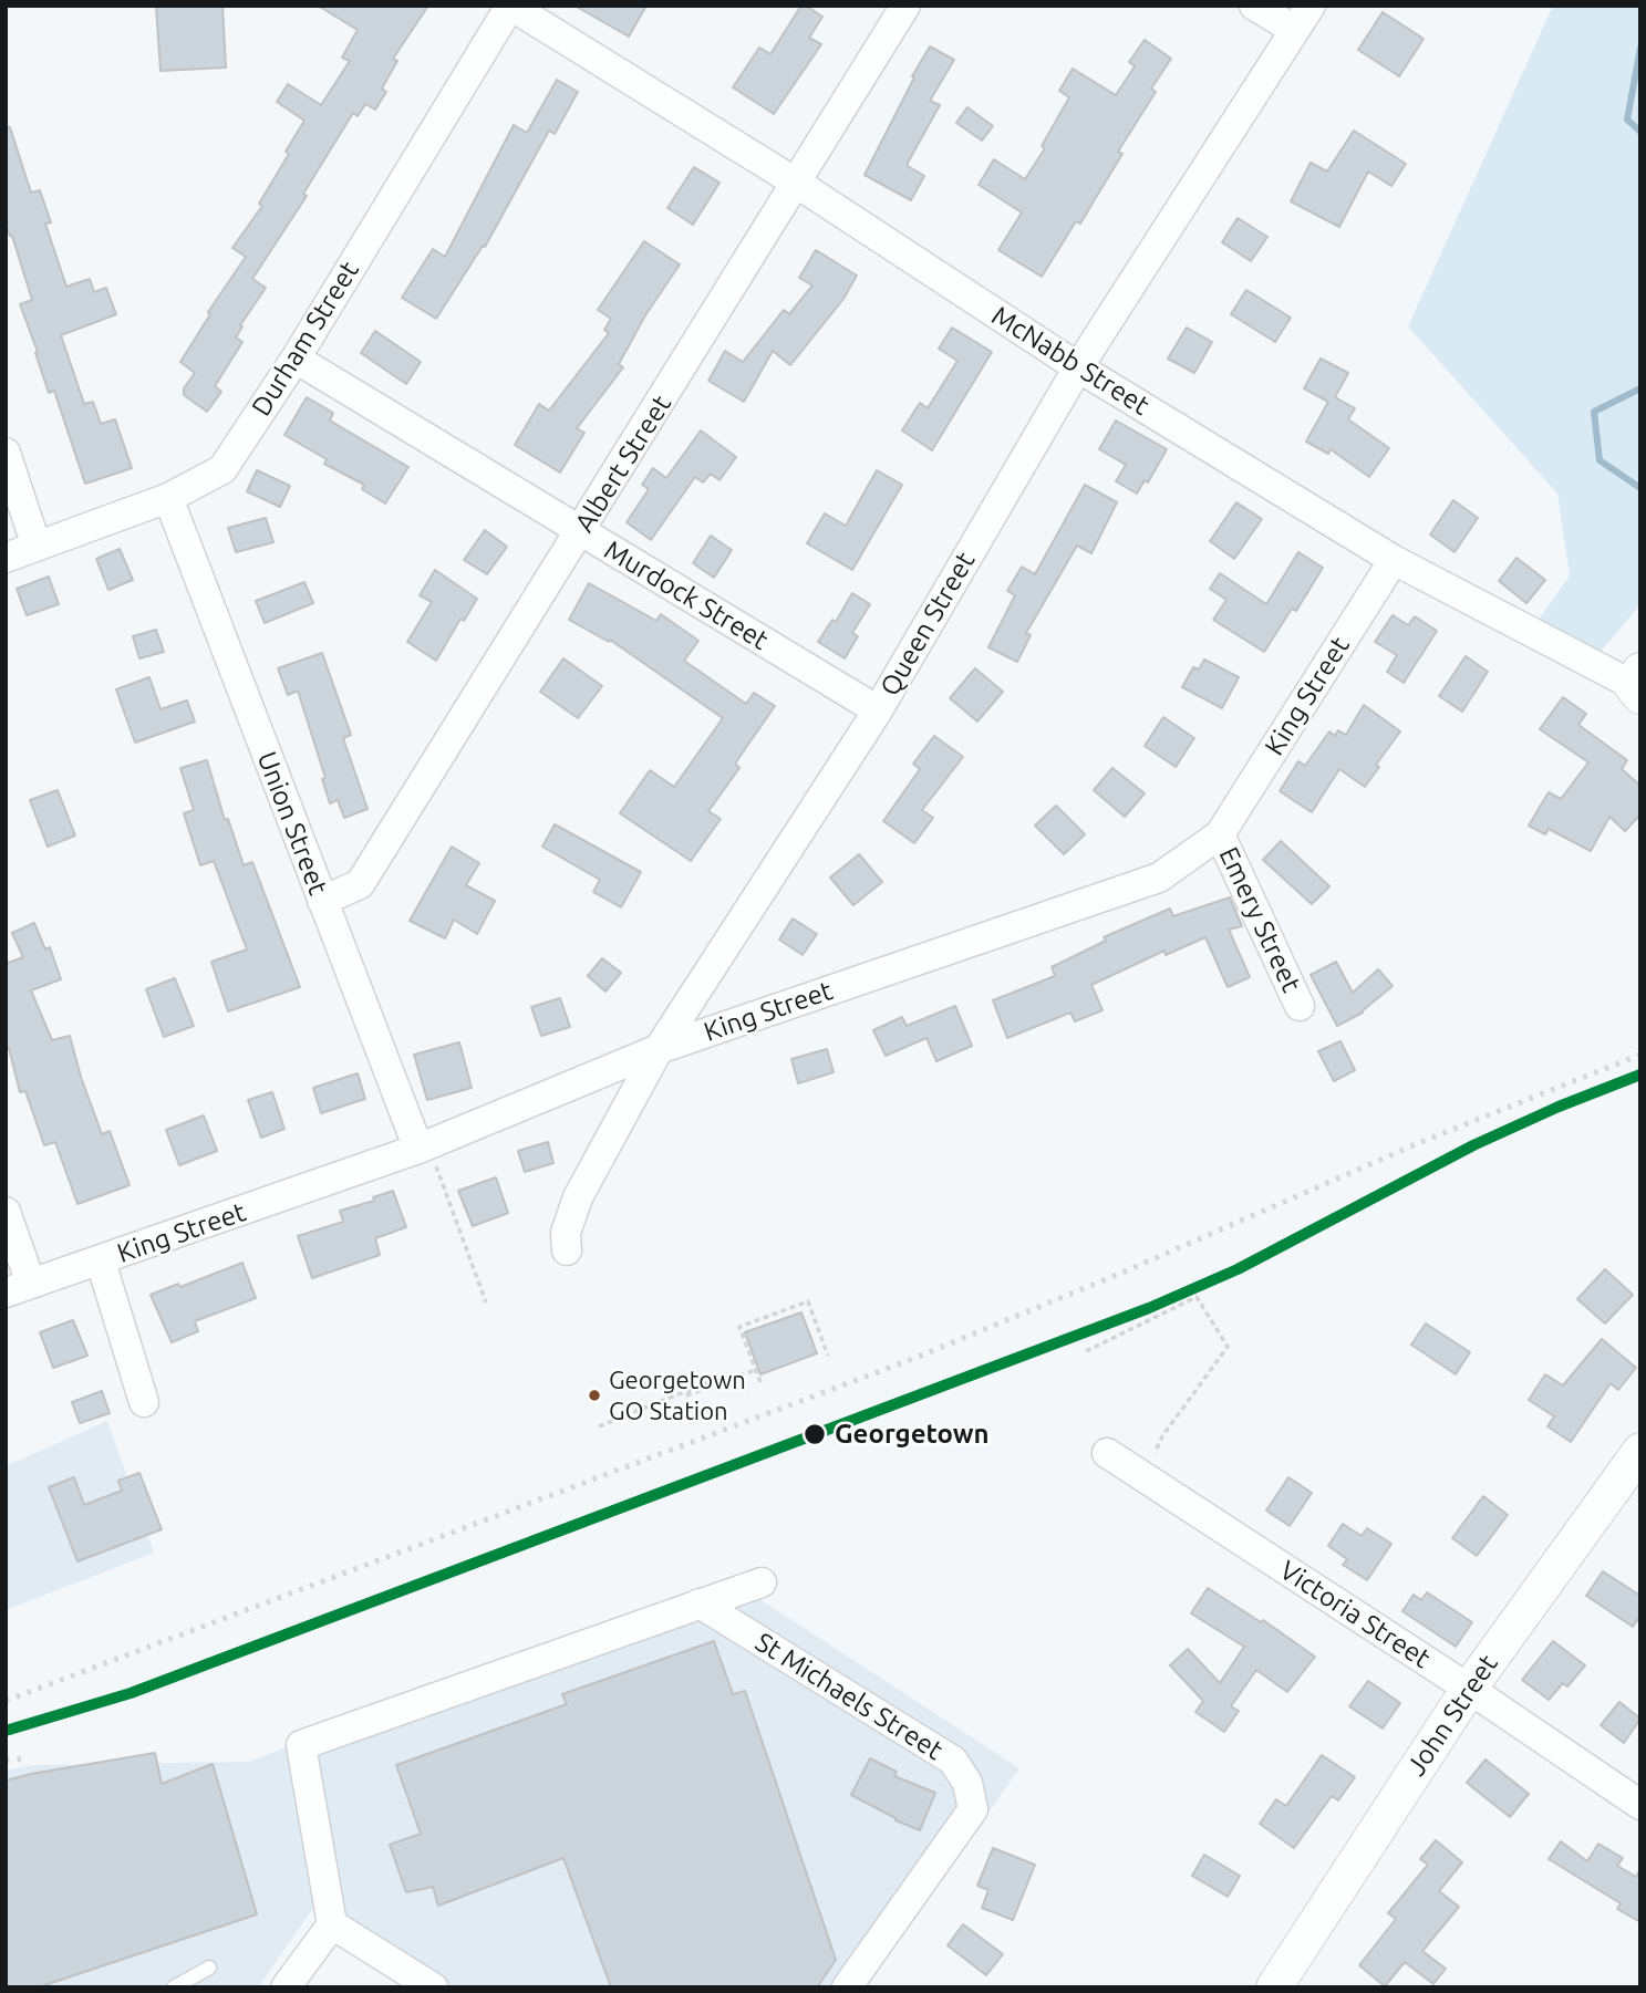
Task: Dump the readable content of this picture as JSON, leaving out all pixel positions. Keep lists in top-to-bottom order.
{
  "streets": {
    "street": [
      "Durham Street",
      "McNabb Street",
      "Albert Street",
      "Murdock Street",
      "Queen Street",
      "King Street",
      "Union Street",
      "Emery Street",
      "Victoria Street",
      "St Michaels Street",
      "John Street"
    ]
  },
  "crossings": [
    ["Durham Street", "McNabb Street"],
    ["Durham Street", "Murdock Street"],
    ["Durham Street", "Union Street"],
    ["McNabb Street", "Albert Street"],
    ["McNabb Street", "Queen Street"],
    ["McNabb Street", "King Street"],
    ["Albert Street", "Murdock Street"],
    ["Albert Street", "Union Street"],
    ["Murdock Street", "Queen Street"],
    ["Queen Street", "King Street"],
    ["King Street", "Union Street"],
    ["King Street", "Emery Street"],
    ["Victoria Street", "John Street"]
  ],
  "places": ["Georgetown GO Station", "Georgetown"]
}
